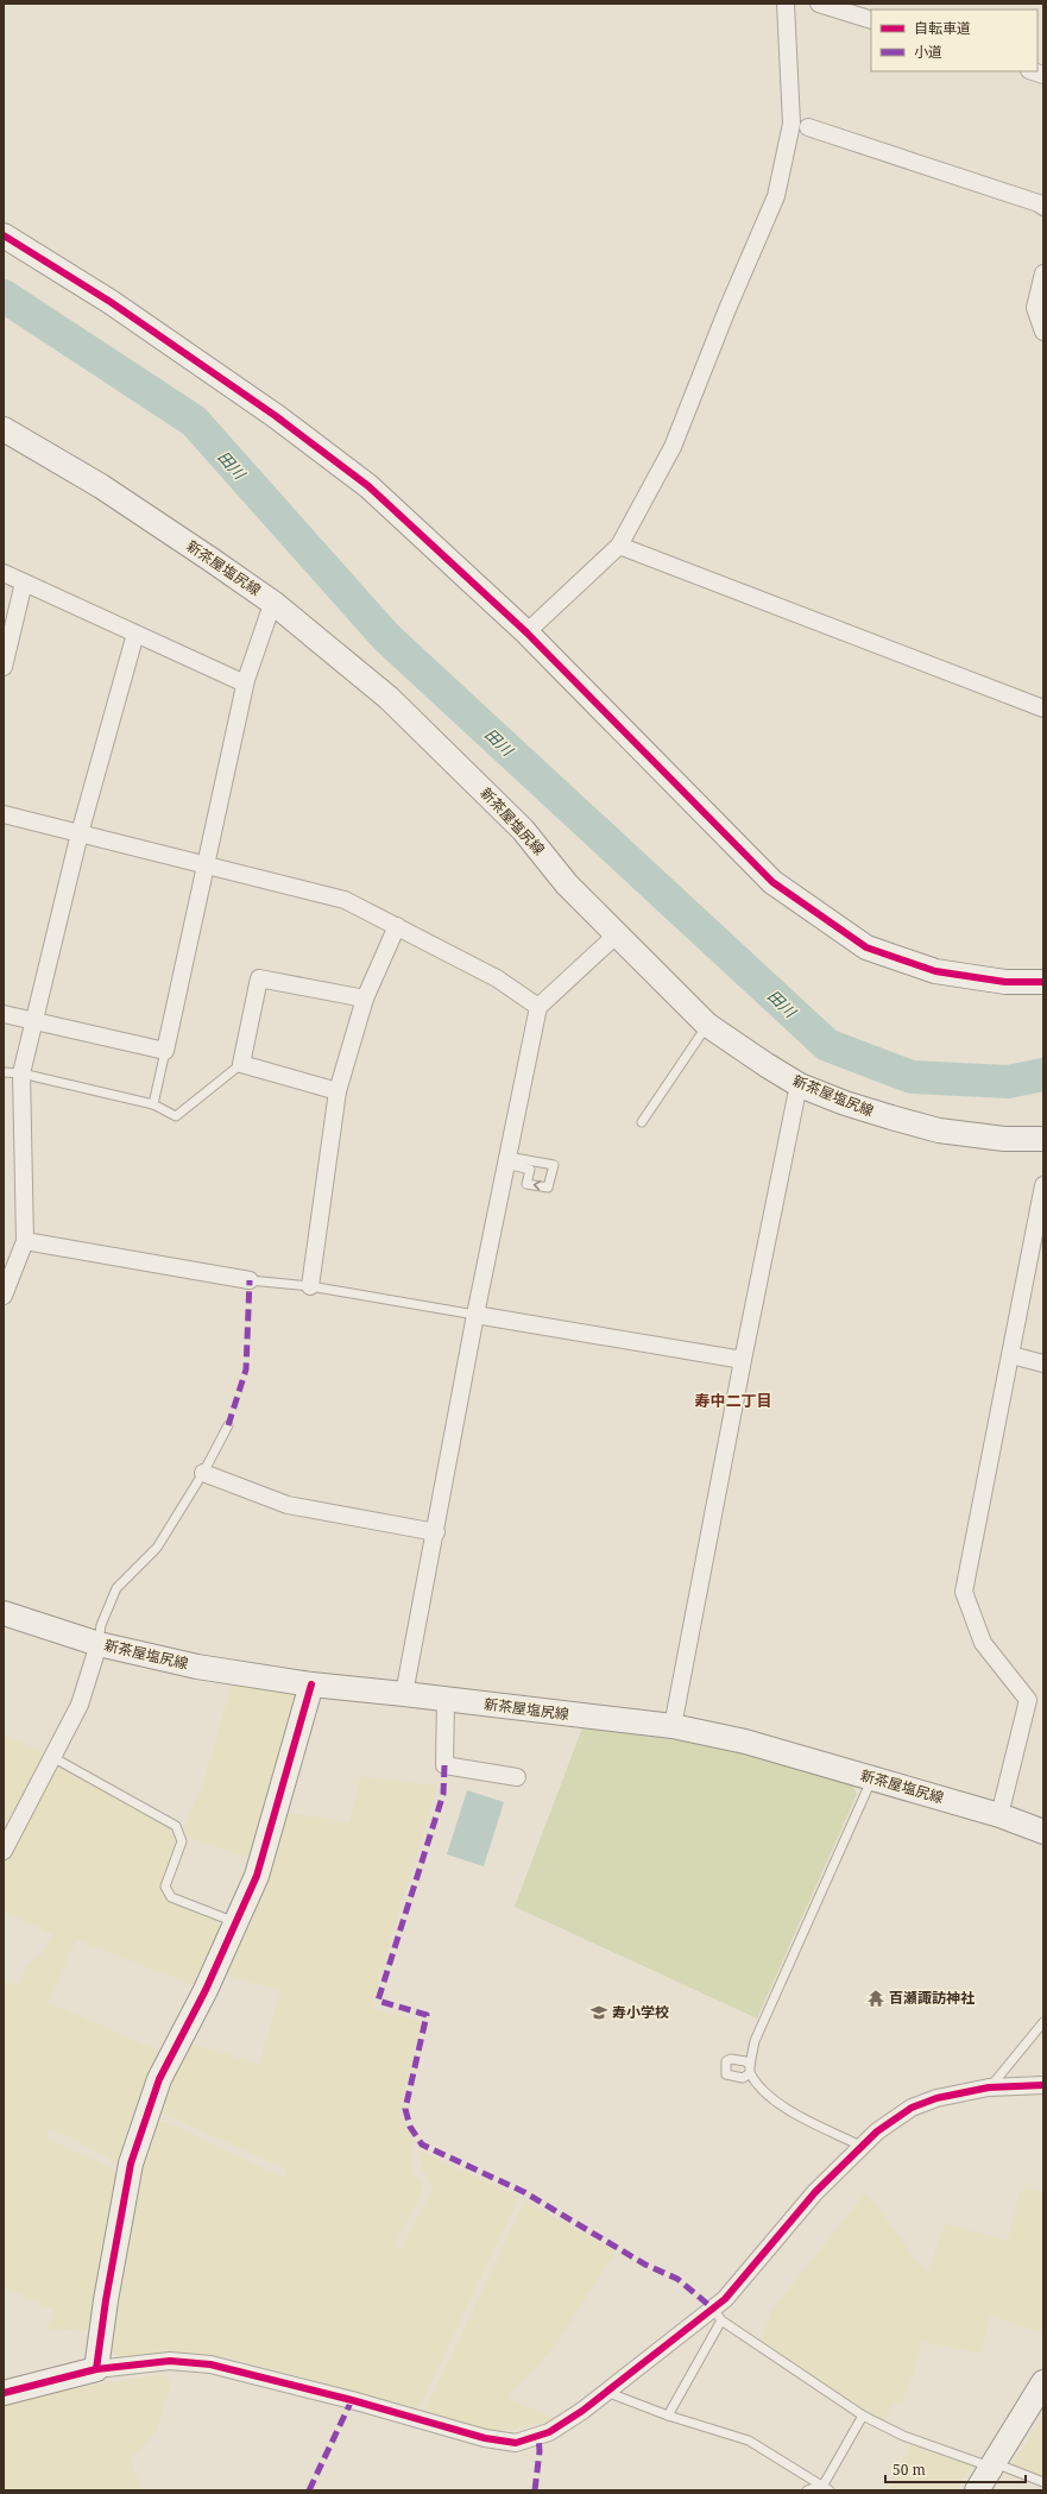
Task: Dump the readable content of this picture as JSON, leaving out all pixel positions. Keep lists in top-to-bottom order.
{
  "streets": {
    "main road": ["新茶屋塩尻線"]
  },
  "districts": ["寿中二丁目"],
  "water": ["田川"],
  "places": {
    "temple": ["百瀬諏訪神社"],
    "school or university": ["寿小学校"]
  },
  "legend": ["自転車道", "小道"],
  "scale_bar": "50 m"
}
